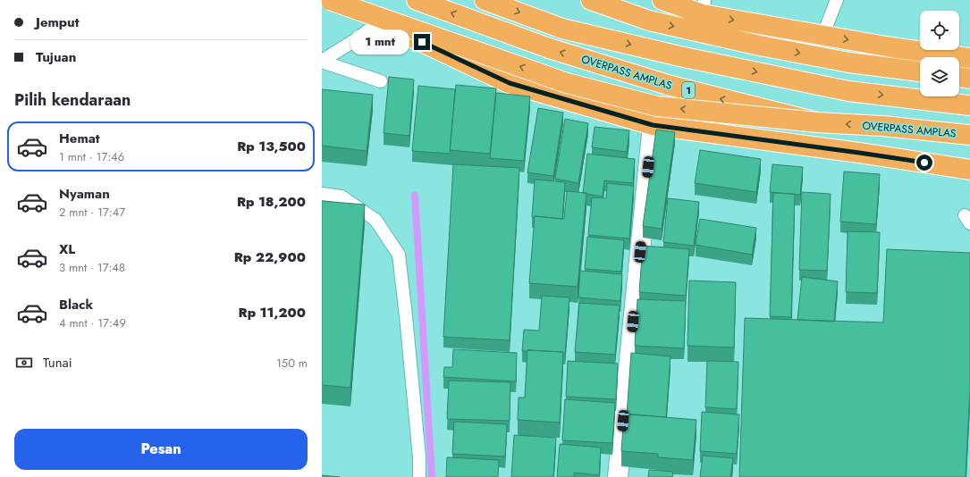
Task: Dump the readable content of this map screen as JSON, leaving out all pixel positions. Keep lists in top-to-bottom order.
{
  "streets": {
    "highway": ["OVERPASS AMPLAS", "1"]
  },
  "page": {
    "banner": ["Jemput", "Tujuan"],
    "bubble": "1 mnt",
    "heading": "Pilih kendaraan",
    "list": [
      {
        "name": "Hemat",
        "note": "1 mnt · 17:46",
        "value": "Rp 13,500"
      },
      {
        "name": "Nyaman",
        "note": "2 mnt · 17:47",
        "value": "Rp 18,200"
      },
      {
        "name": "XL",
        "note": "3 mnt · 17:48",
        "value": "Rp 22,900"
      },
      {
        "name": "Black",
        "note": "4 mnt · 17:49",
        "value": "Rp 11,200"
      }
    ],
    "pay": ["Tunai", "150 m"],
    "buttons": "Pesan"
  }
}
